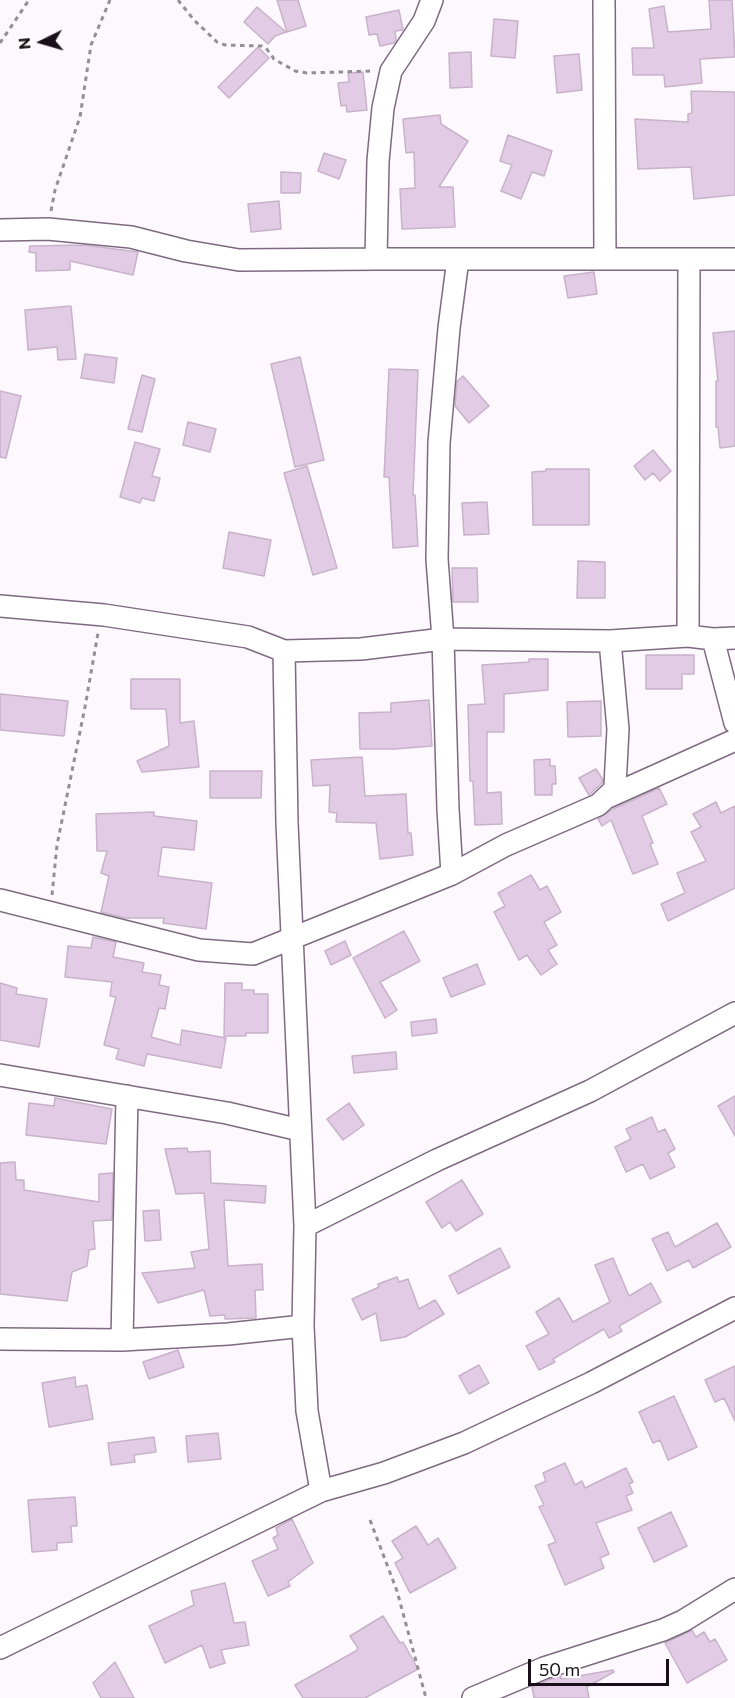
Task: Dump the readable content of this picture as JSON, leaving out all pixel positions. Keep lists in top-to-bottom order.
{
  "scale_bar": "50 m",
  "north": "left"
}
